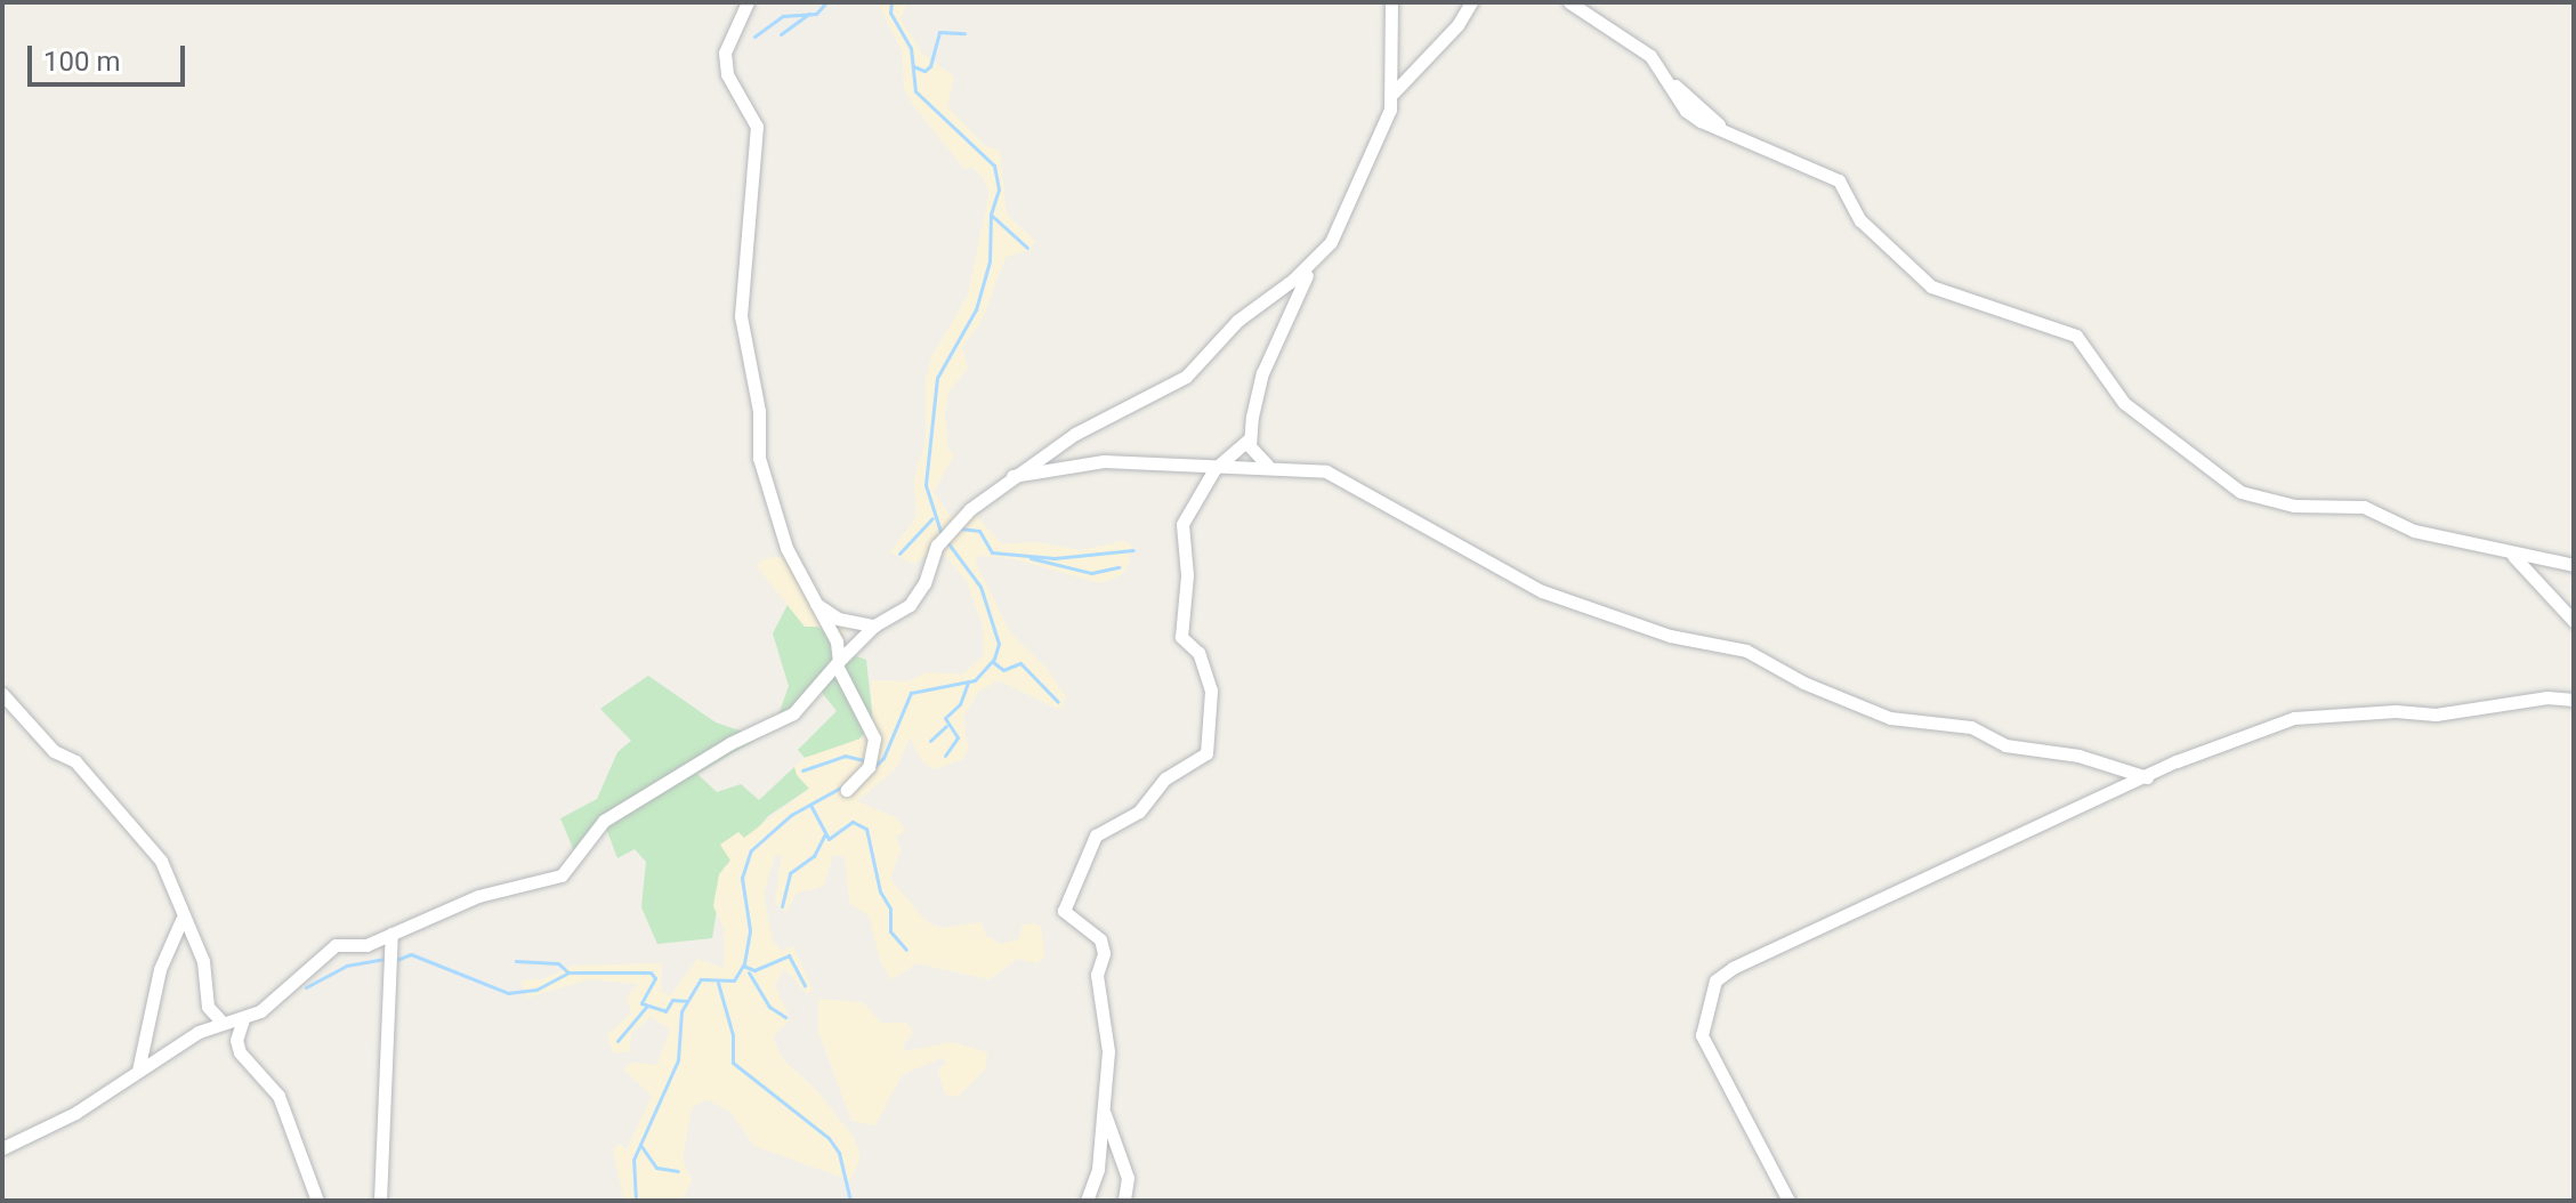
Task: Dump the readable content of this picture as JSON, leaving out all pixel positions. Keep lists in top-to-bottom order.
{
  "scale_bar": "100 m"
}
